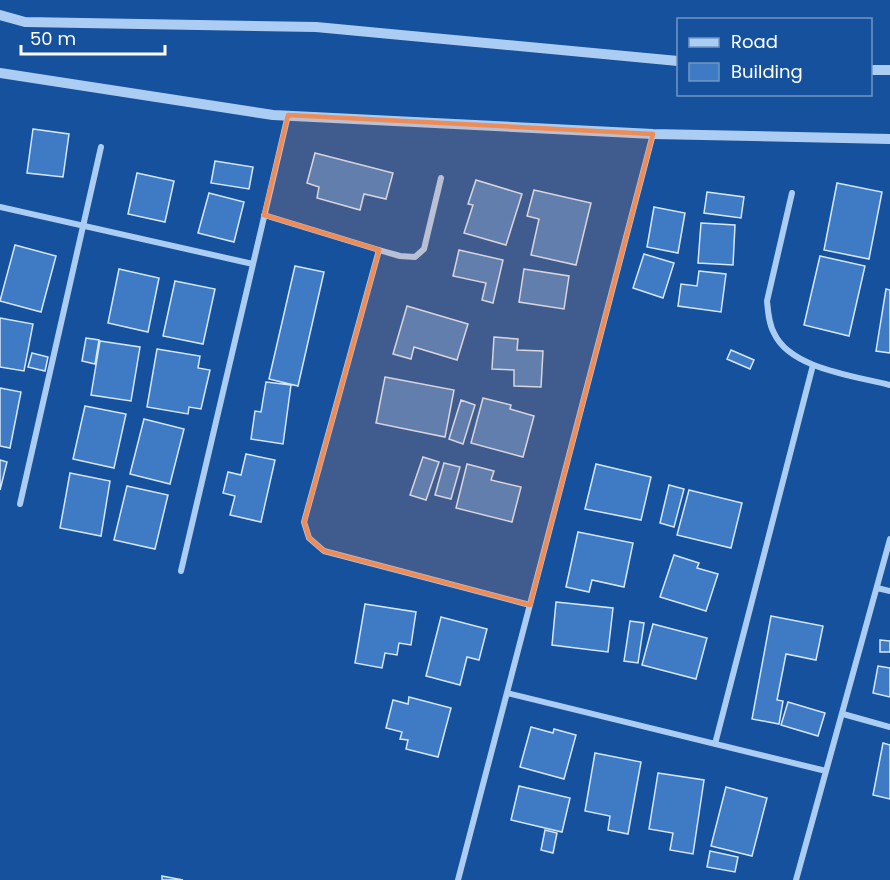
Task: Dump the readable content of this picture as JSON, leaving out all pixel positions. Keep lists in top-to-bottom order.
{
  "legend": ["Road", "Building"],
  "scale_bar": "50 m"
}
